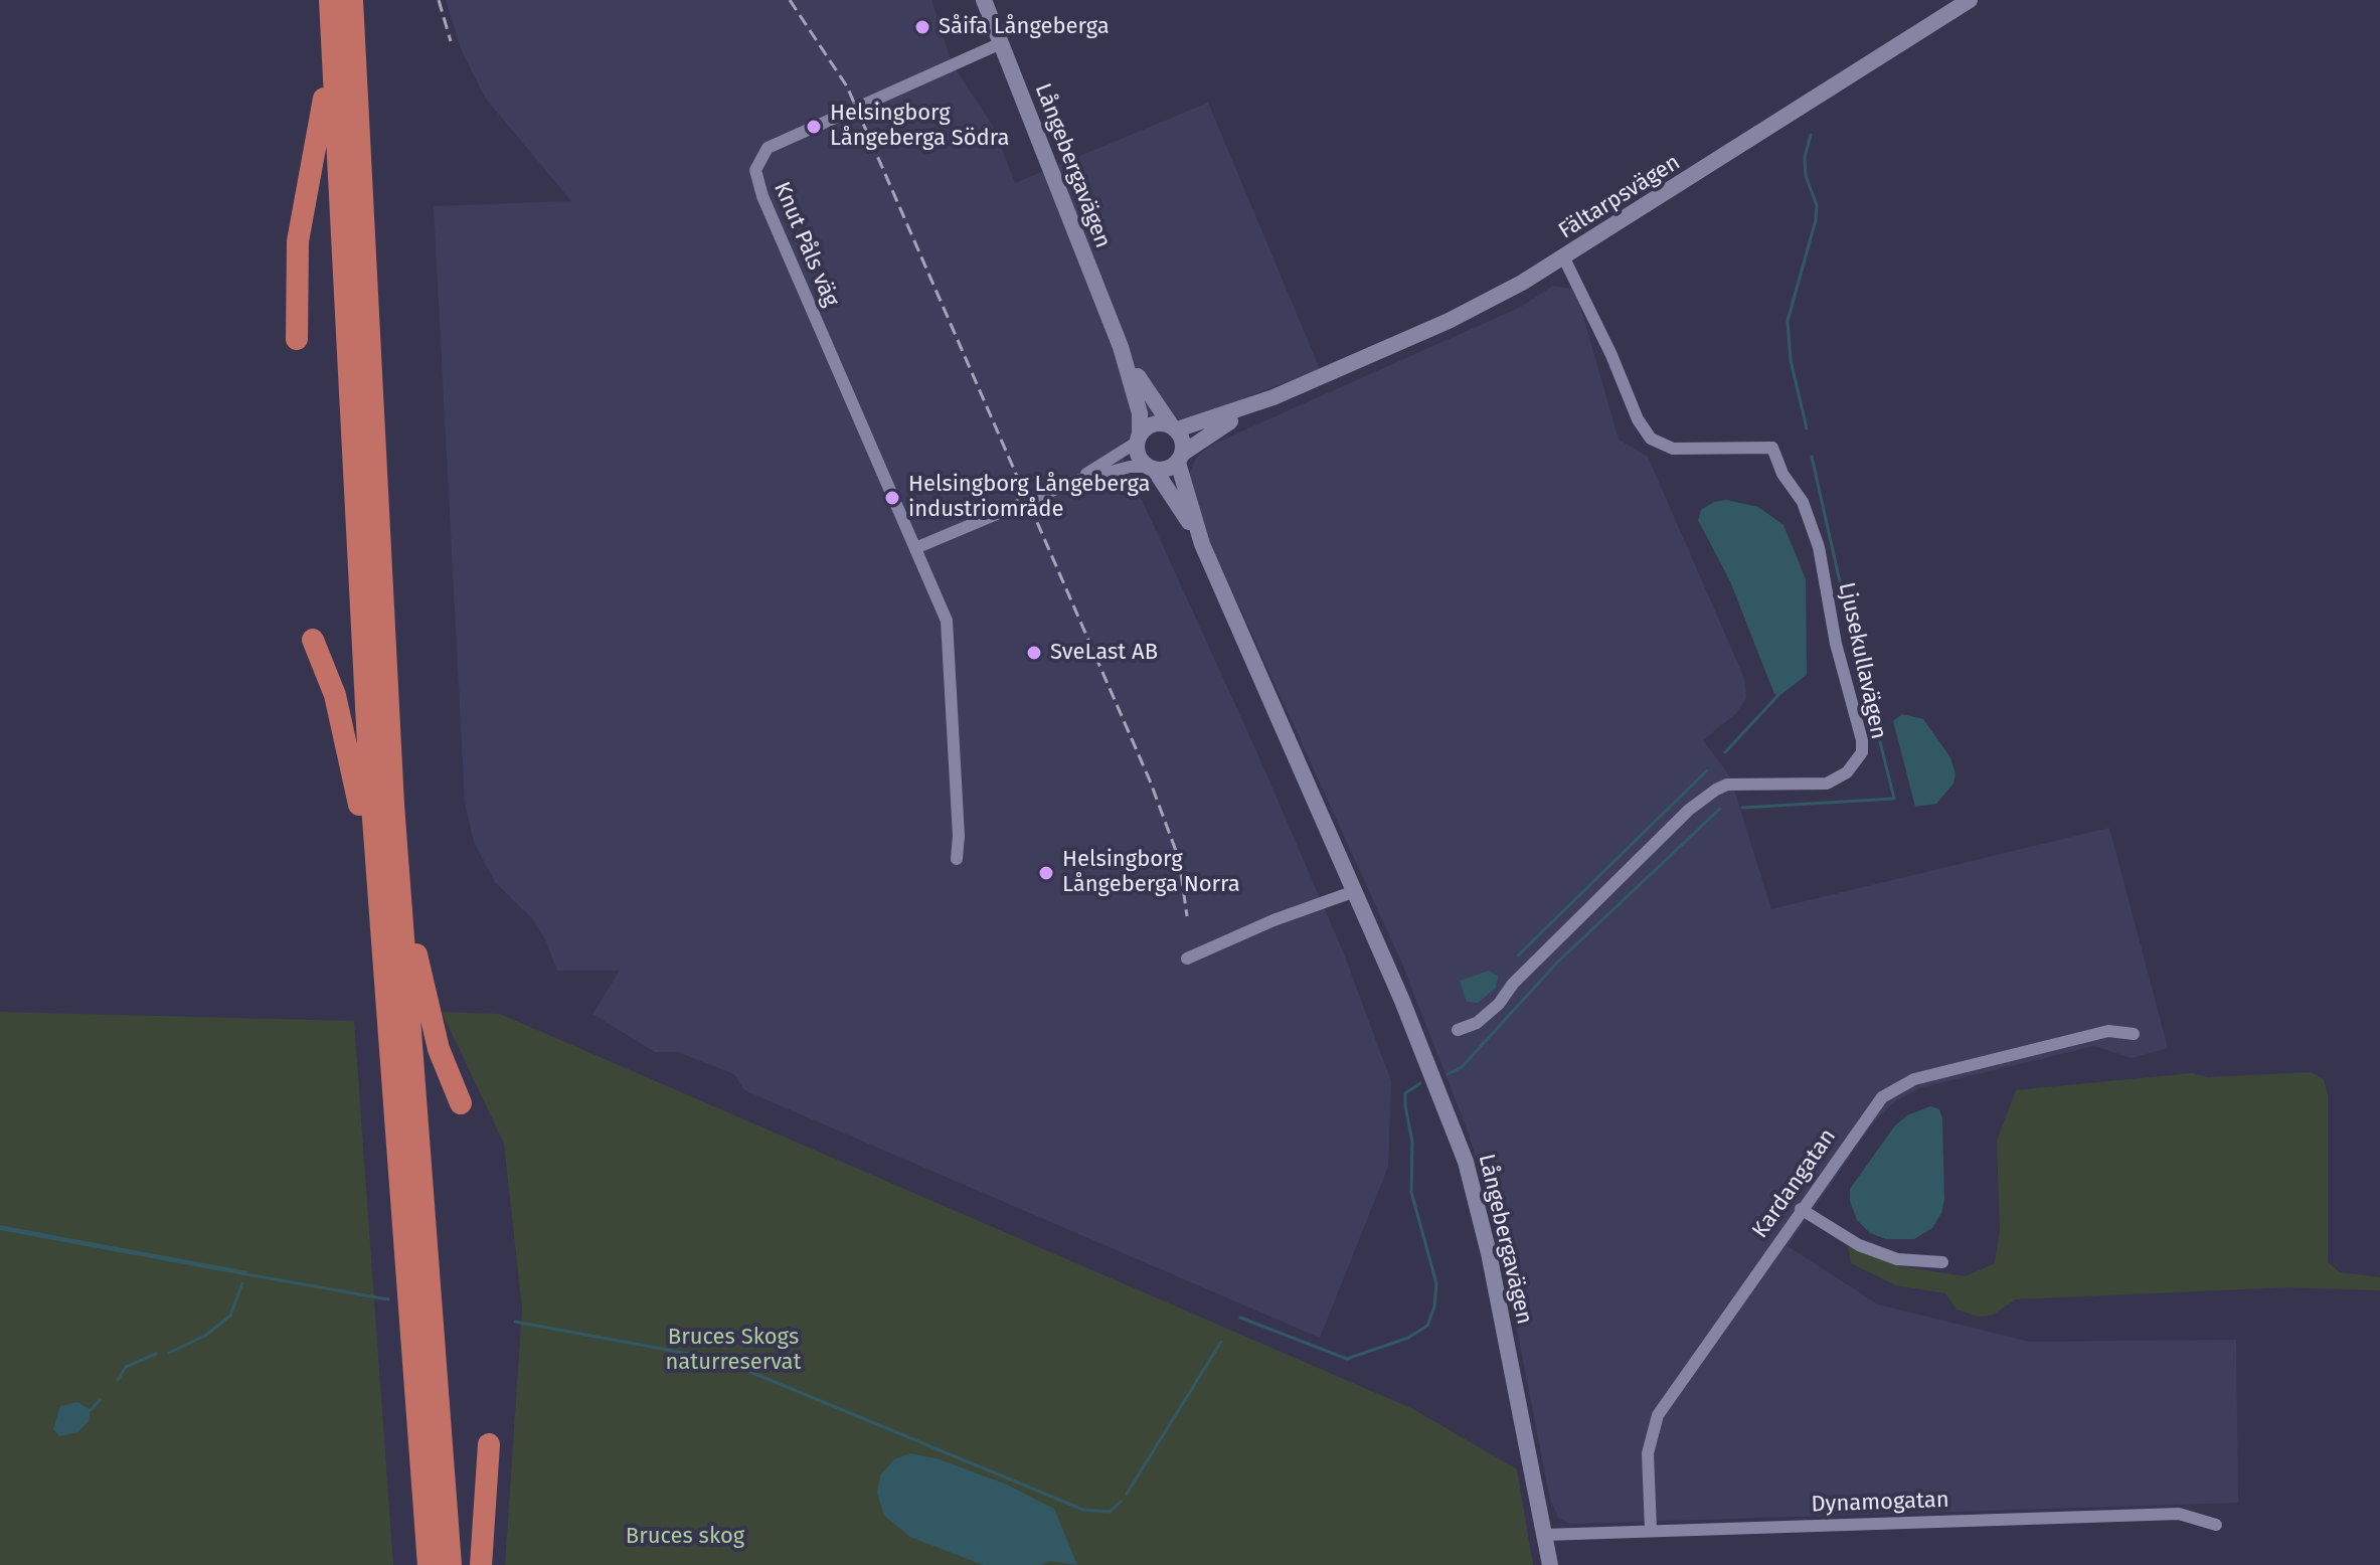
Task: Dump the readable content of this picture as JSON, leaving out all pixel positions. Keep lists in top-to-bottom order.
{
  "streets": {
    "street": [
      "Långebergavägen",
      "Fältarpsvägen",
      "Knut Påls väg",
      "Ljusekullavägen",
      "Kardangatan",
      "Dynamogatan"
    ]
  },
  "crossings": [
    ["Långebergavägen", "Fältarpsvägen"],
    ["Långebergavägen", "Knut Påls väg"],
    ["Långebergavägen", "Dynamogatan"],
    ["Fältarpsvägen", "Ljusekullavägen"],
    ["Kardangatan", "Dynamogatan"]
  ],
  "parks": ["Bruces Skogs naturreservat", "Bruces skog"],
  "places": [
    "Såifa Långeberga",
    "Helsingborg Långeberga Södra",
    "Helsingborg Långeberga industriområde",
    "SveLast AB",
    "Helsingborg Långeberga Norra"
  ]
}
